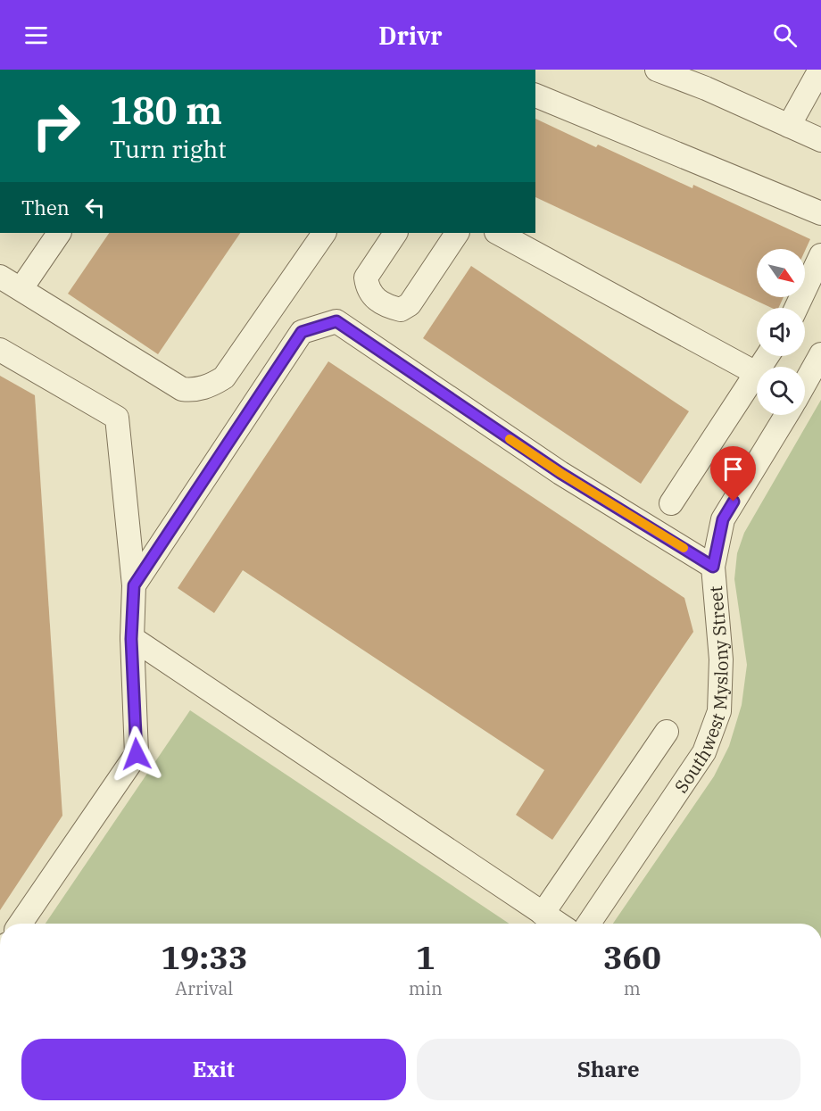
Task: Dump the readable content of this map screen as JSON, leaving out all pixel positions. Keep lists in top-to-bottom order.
{
  "streets": {
    "street": ["Southwest Myslony Street"]
  },
  "north": "bottom right",
  "page": {
    "header": "Drivr",
    "turn": ["180 m", "Turn right"],
    "then": "Then",
    "eta": [
      "19:33",
      "Arrival",
      "1",
      "min",
      "360",
      "m"
    ],
    "buttons": ["Exit", "Share"]
  }
}
